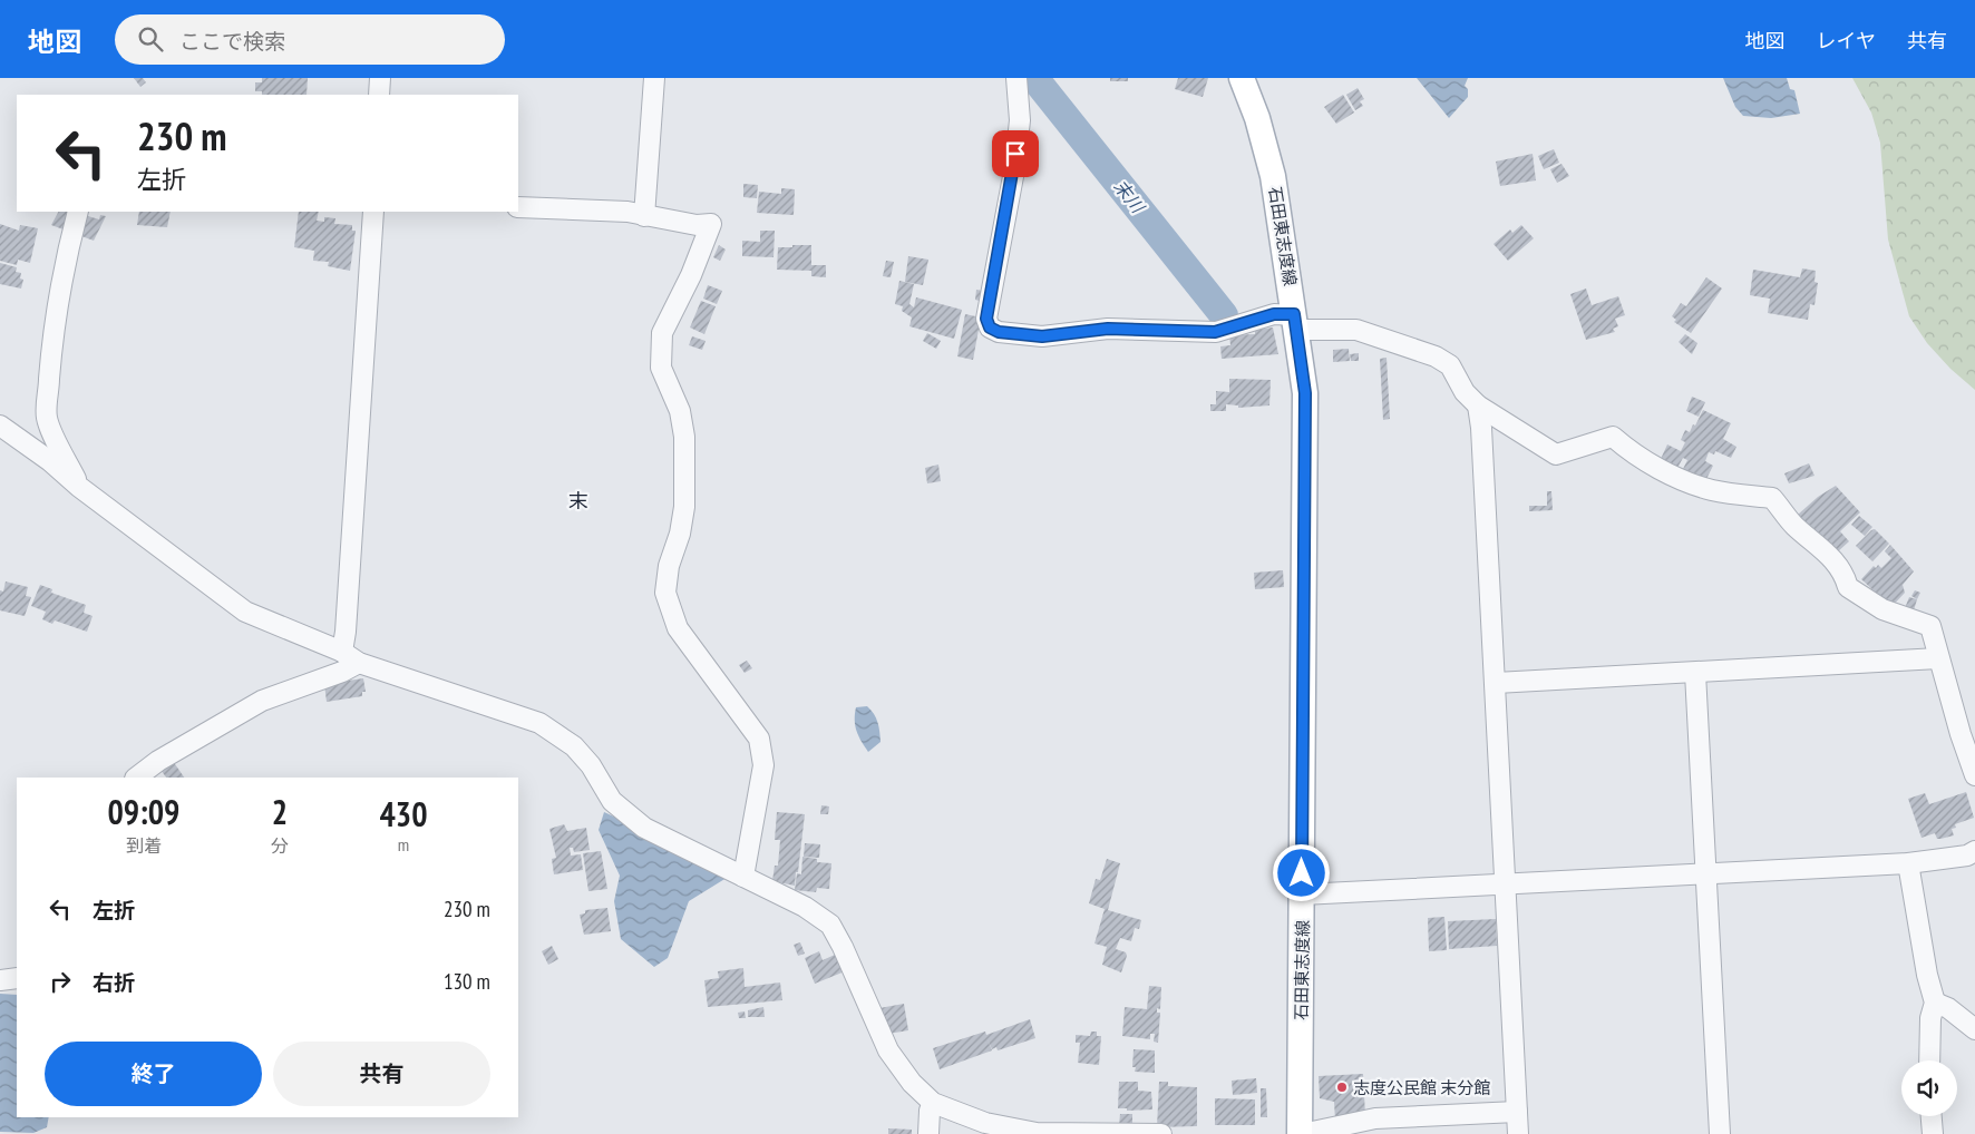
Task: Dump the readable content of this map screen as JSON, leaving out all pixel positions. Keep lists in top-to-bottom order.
{
  "streets": {
    "main road": ["石田東志度線"]
  },
  "districts": ["末"],
  "water": ["末川"],
  "places": ["志度公民館 末分館"],
  "page": {
    "header": "地図",
    "search": "ここで検索",
    "nav": ["地図", "レイヤ", "共有"],
    "turn": ["230 m", "左折"],
    "eta": [
      "09:09",
      "到着",
      "2",
      "分",
      "430",
      "m"
    ],
    "list": [
      {
        "name": "左折",
        "value": "230 m"
      },
      {
        "name": "右折",
        "value": "130 m"
      }
    ],
    "buttons": ["終了", "共有"]
  }
}
